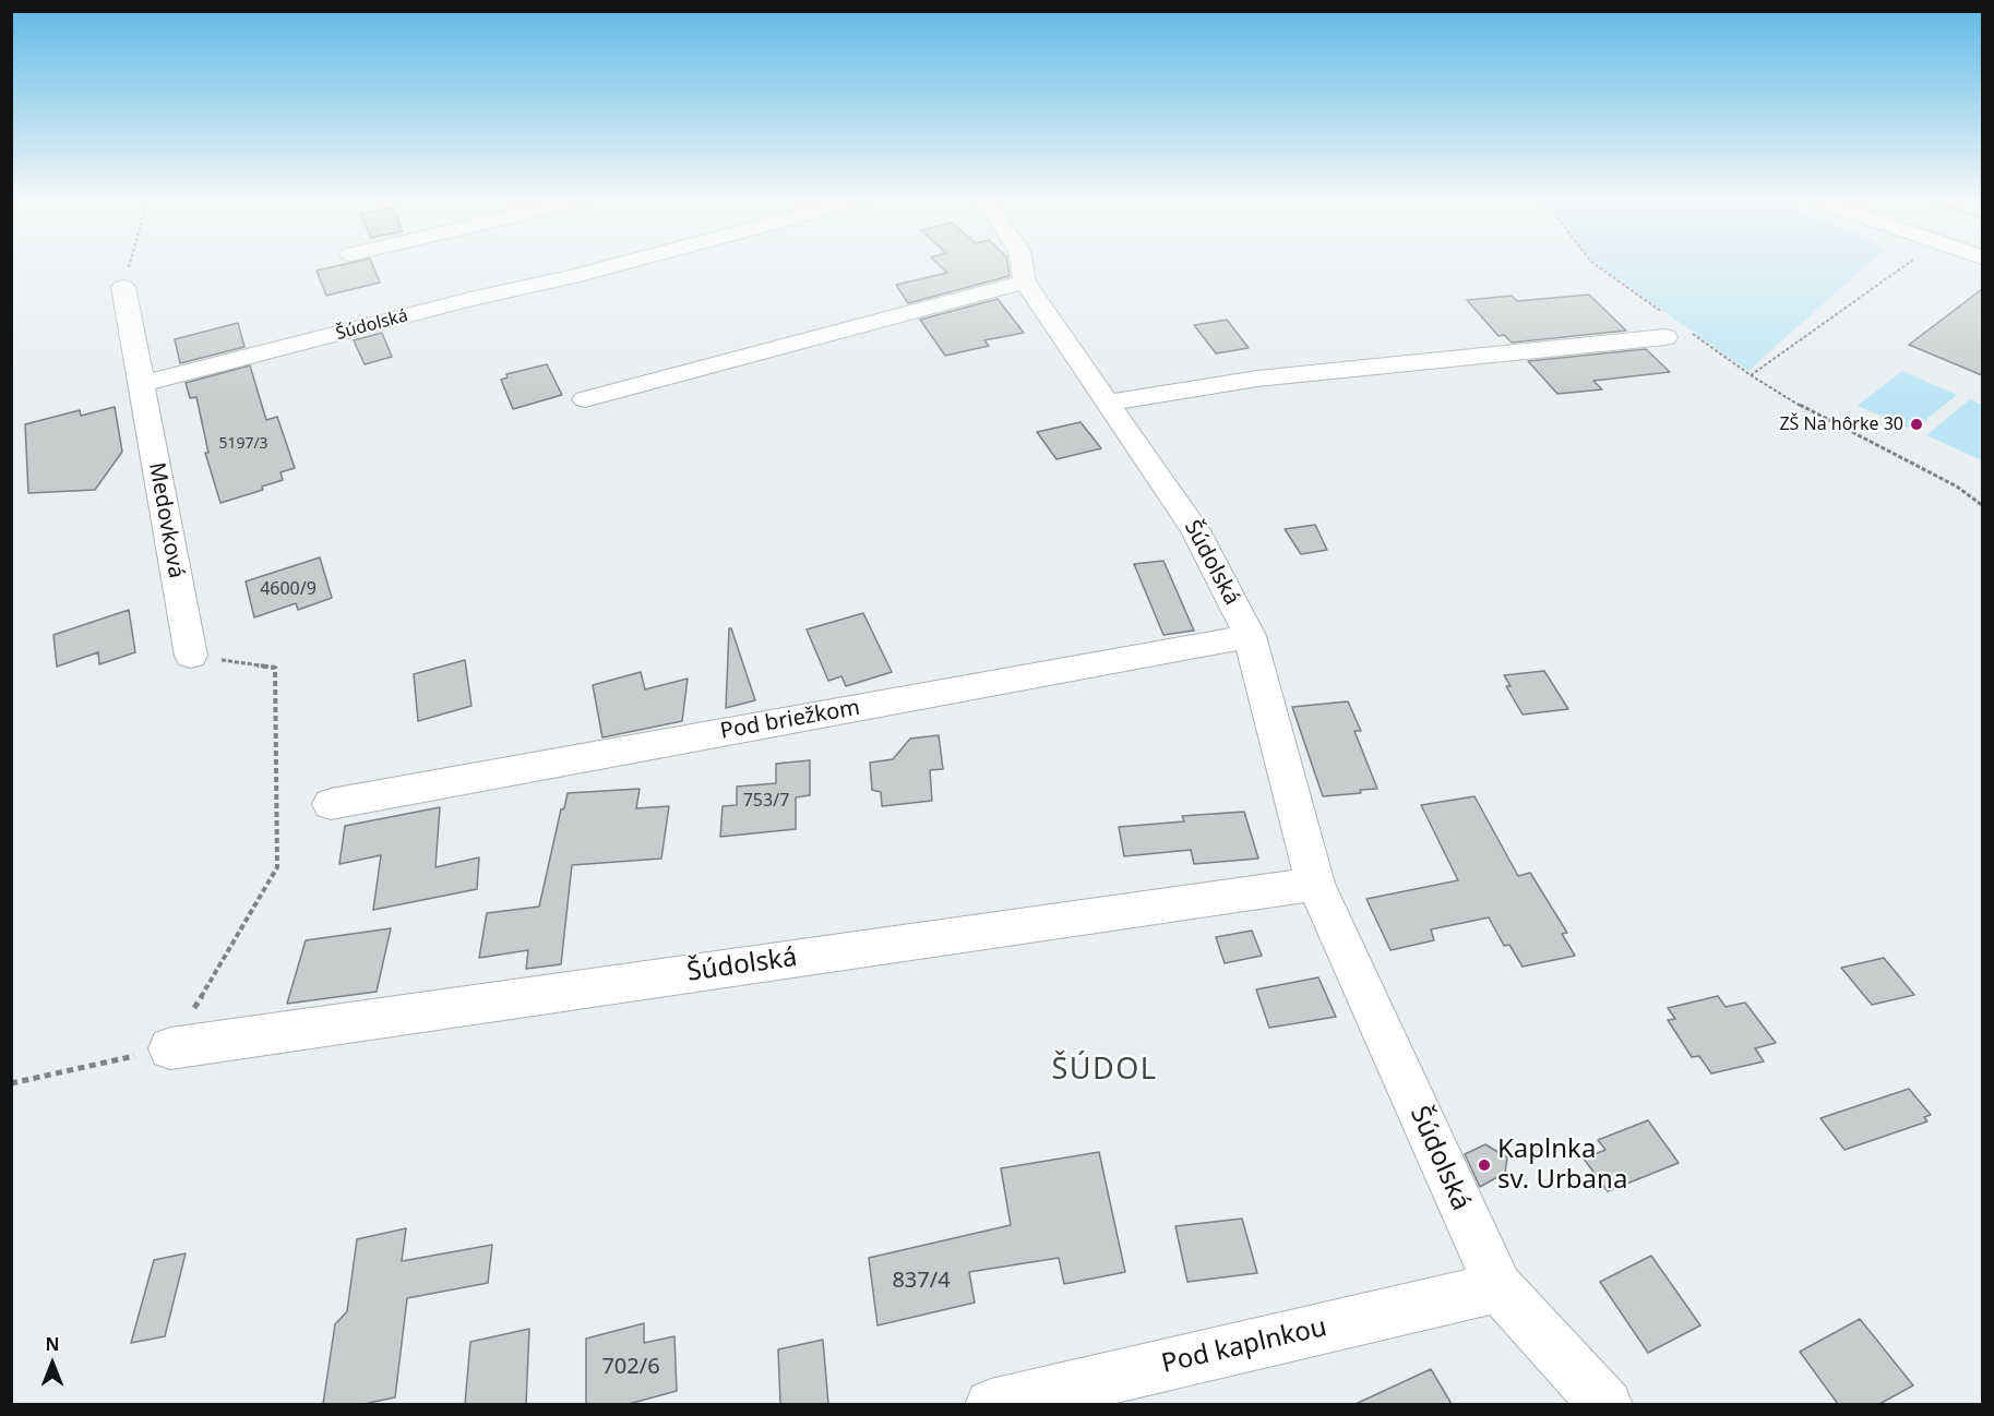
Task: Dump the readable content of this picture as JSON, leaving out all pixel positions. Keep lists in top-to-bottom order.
{
  "streets": {
    "street": [
      "Šúdolská",
      "Medovková",
      "Pod briežkom",
      "Pod kaplnkou"
    ]
  },
  "crossings": [
    ["Šúdolská", "Medovková"],
    ["Šúdolská", "Pod briežkom"],
    ["Šúdolská", "Pod kaplnkou"]
  ],
  "districts": ["ŠÚDOL"],
  "places": ["ZŠ Na hôrke 30", "Kaplnka sv. Urbana"],
  "house_numbers": [
    "5197/3",
    "4600/9",
    "753/7",
    "837/4",
    "702/6"
  ],
  "north": "top"
}
